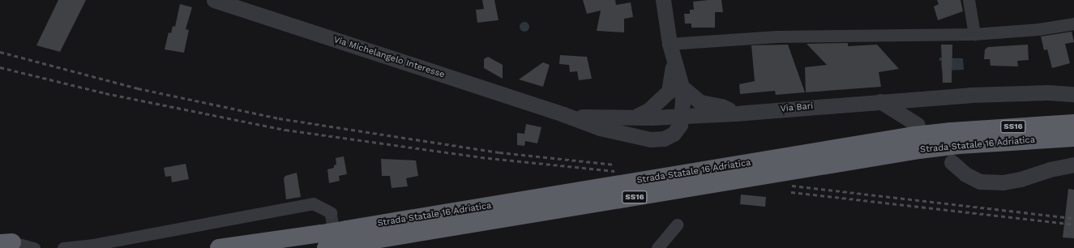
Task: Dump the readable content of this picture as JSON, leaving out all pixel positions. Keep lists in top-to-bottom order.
{
  "streets": {
    "highway": ["SS16", "Strada Statale 16 Adriatica"],
    "street": ["Via Michelangelo Interesse", "Via Bari"]
  },
  "crossings": [
    ["Via Michelangelo Interesse", "Via Bari"]
  ]
}
